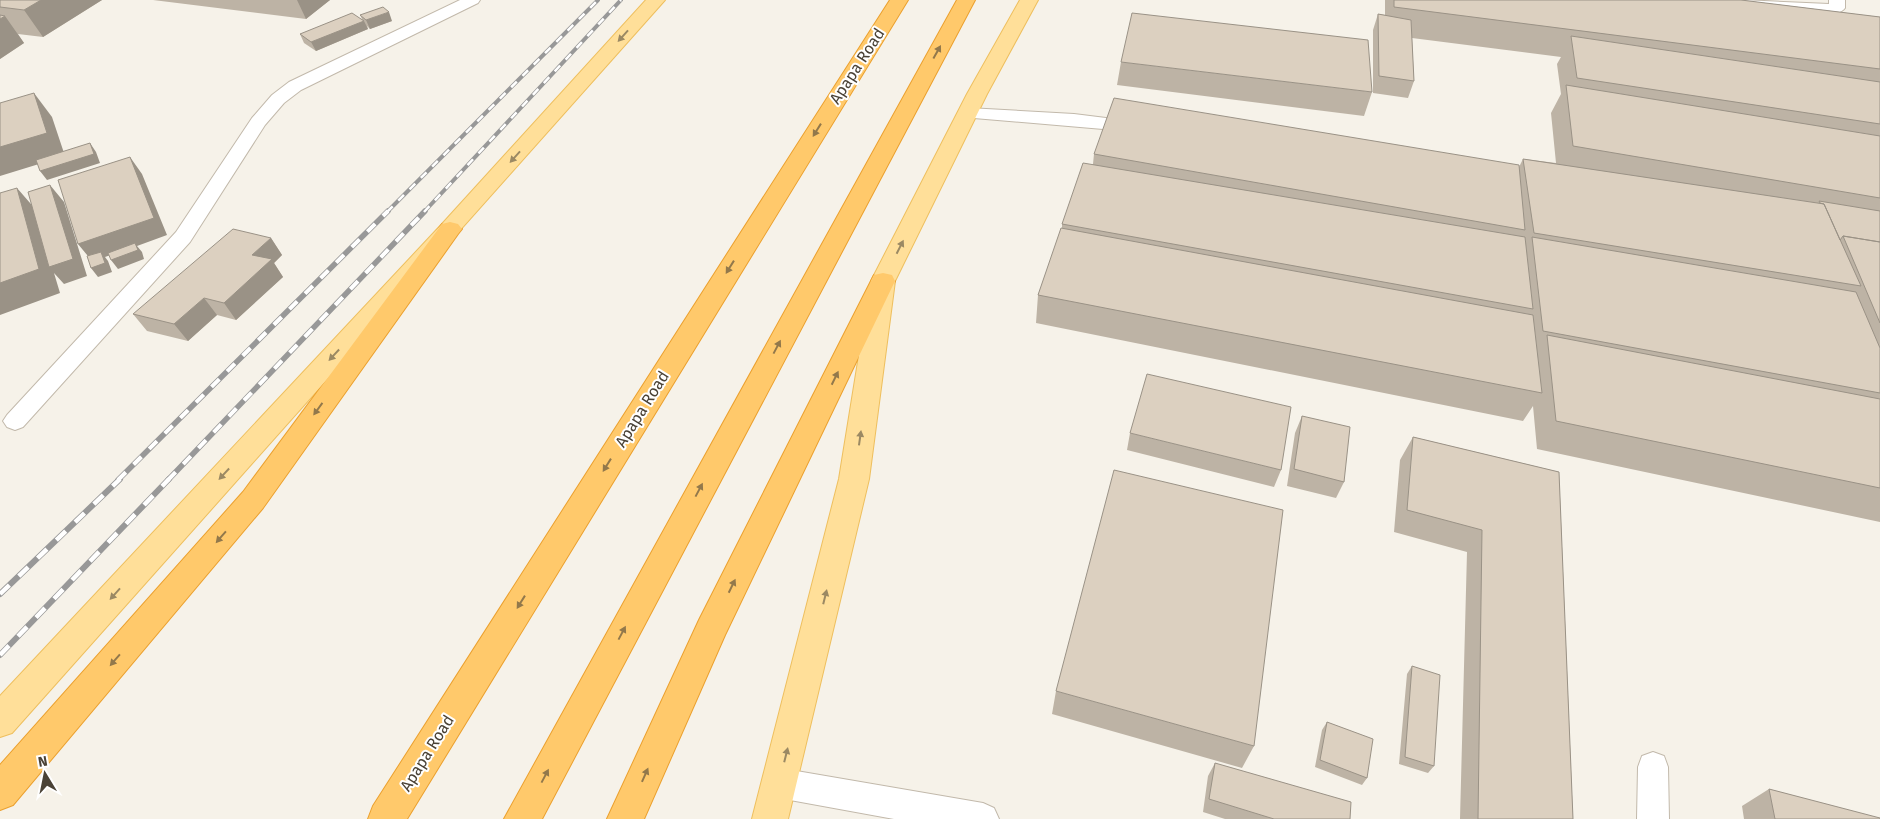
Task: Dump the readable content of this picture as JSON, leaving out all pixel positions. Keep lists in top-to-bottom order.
{
  "streets": {
    "highway": ["Apapa Road"]
  },
  "north": "top"
}
